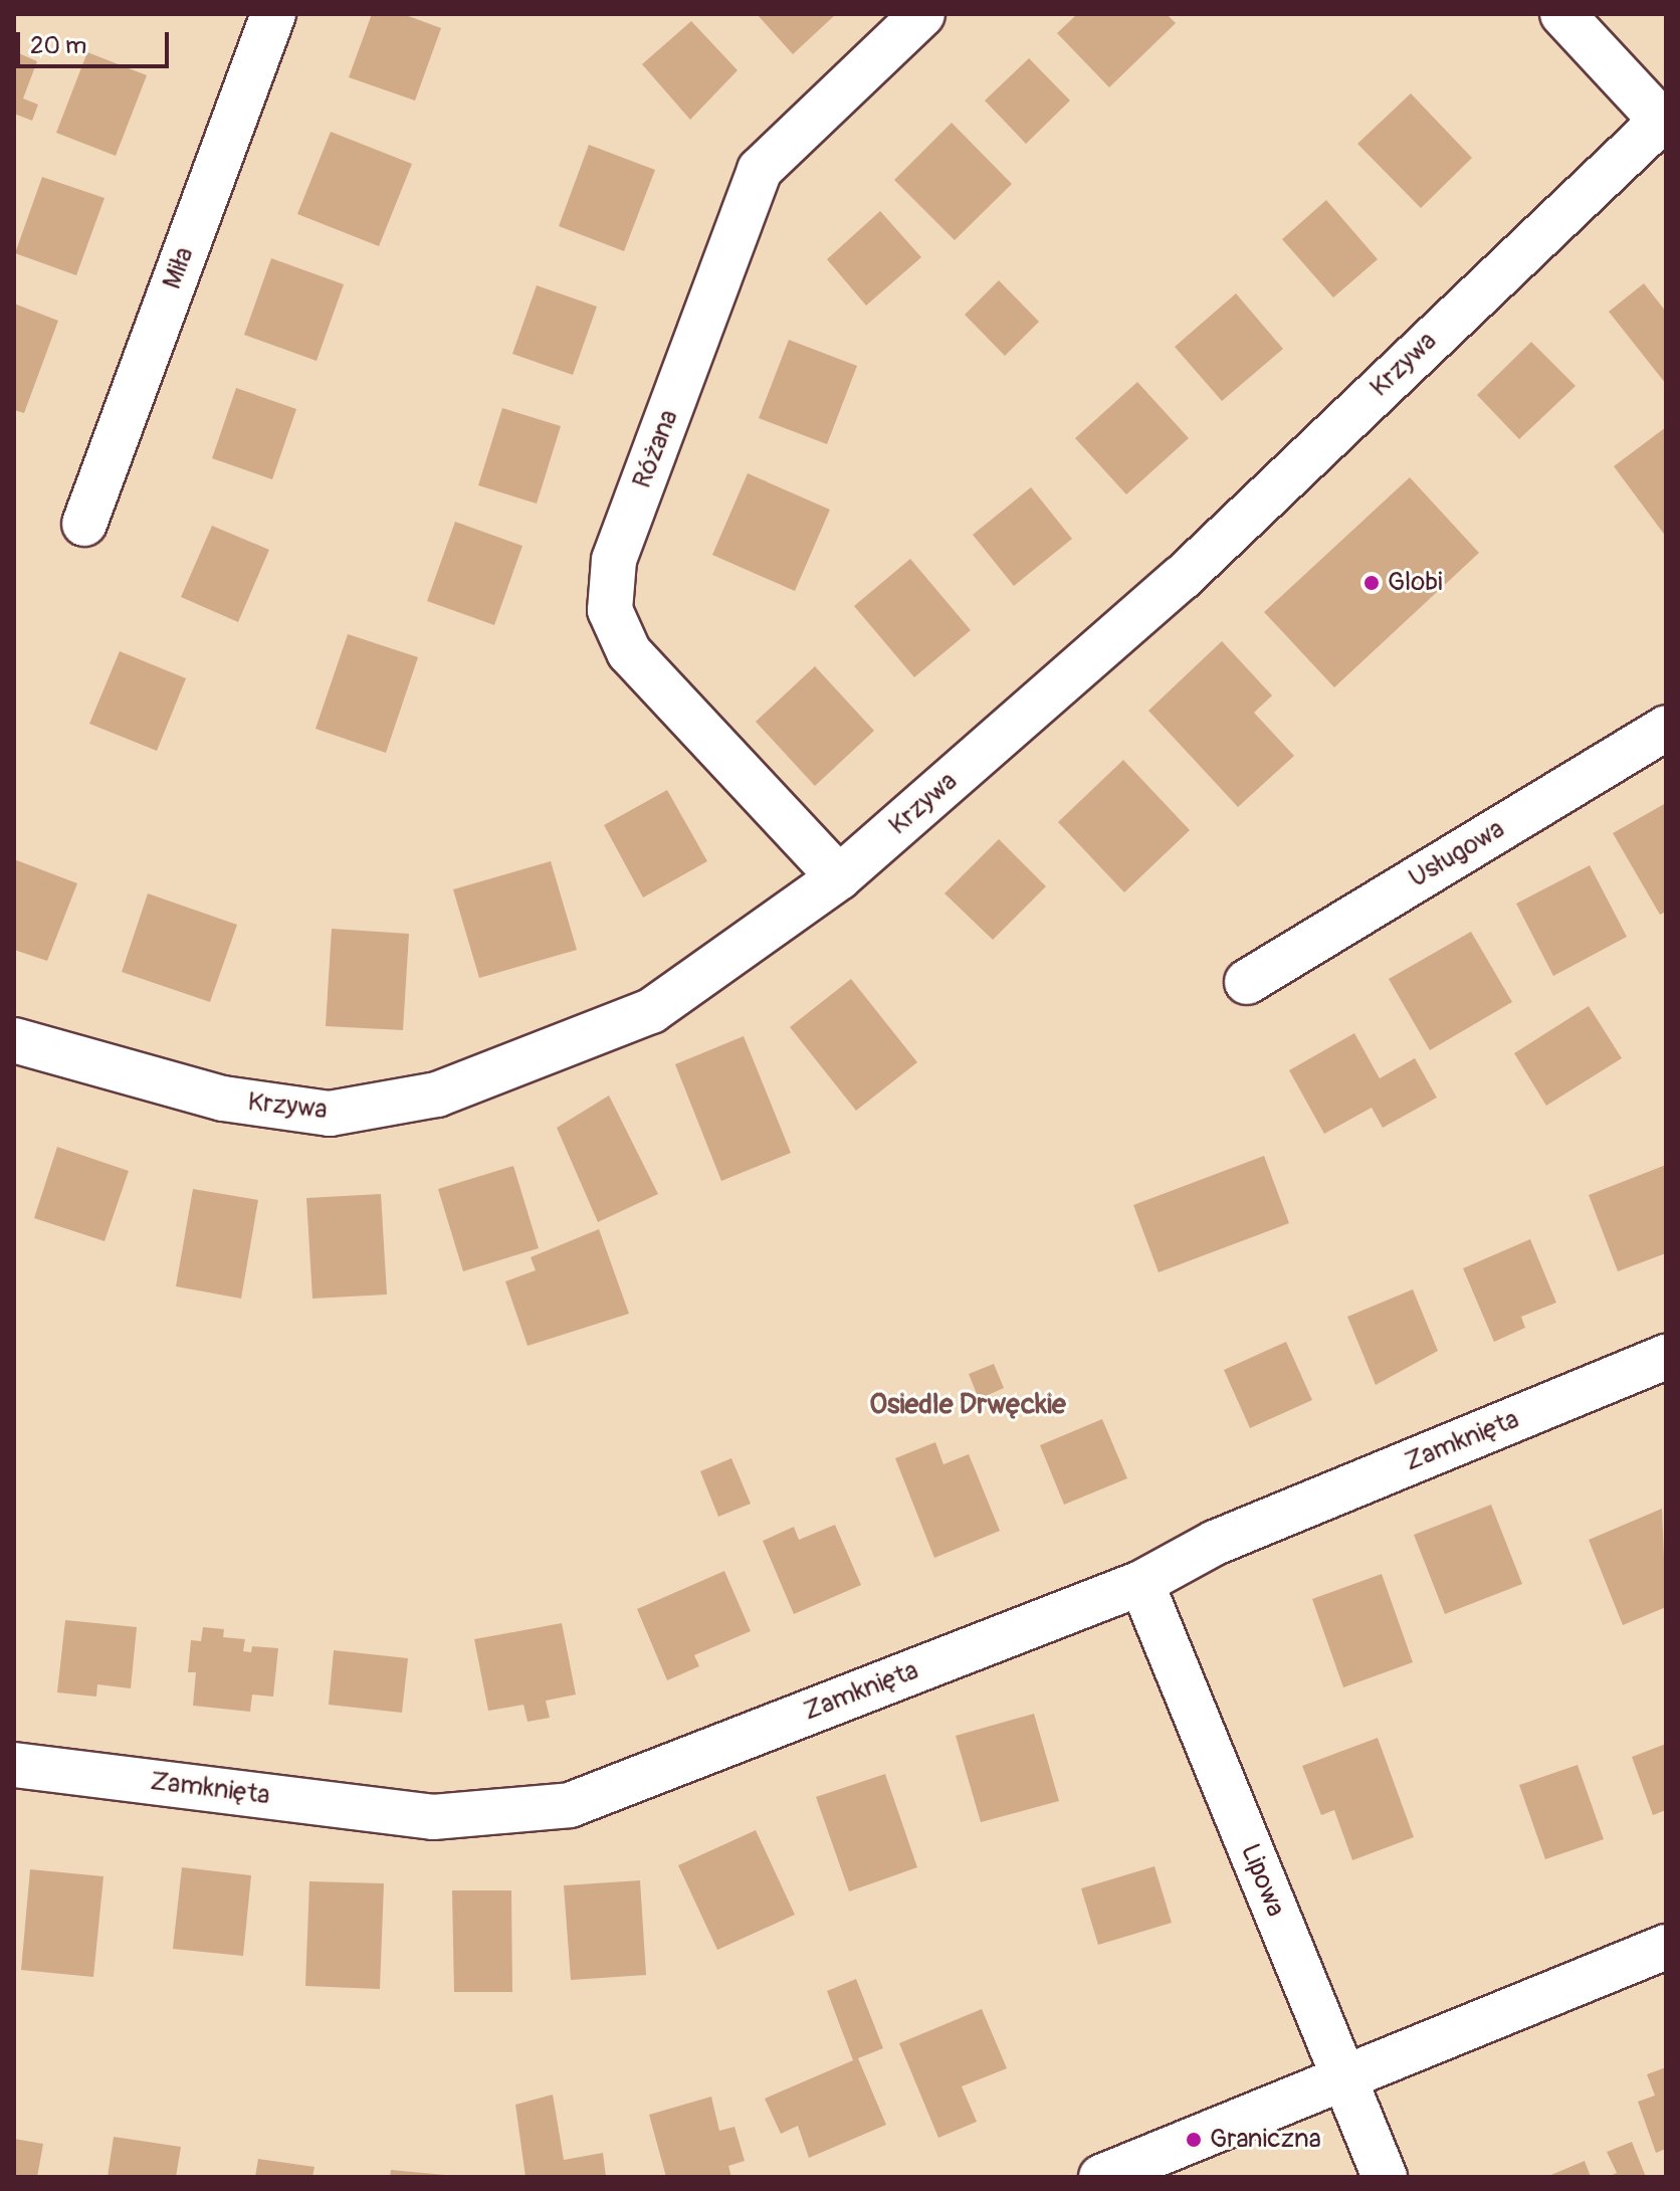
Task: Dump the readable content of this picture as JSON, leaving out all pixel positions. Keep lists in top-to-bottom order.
{
  "streets": {
    "street": [
      "Miła",
      "Krzywa",
      "Różana",
      "Usługowa",
      "Zamknięta",
      "Lipowa"
    ]
  },
  "crossings": [
    ["Krzywa", "Różana"],
    ["Zamknięta", "Lipowa"]
  ],
  "districts": ["Osiedle Drwęckie"],
  "places": ["Globi", "Graniczna"],
  "scale_bar": "20 m"
}
